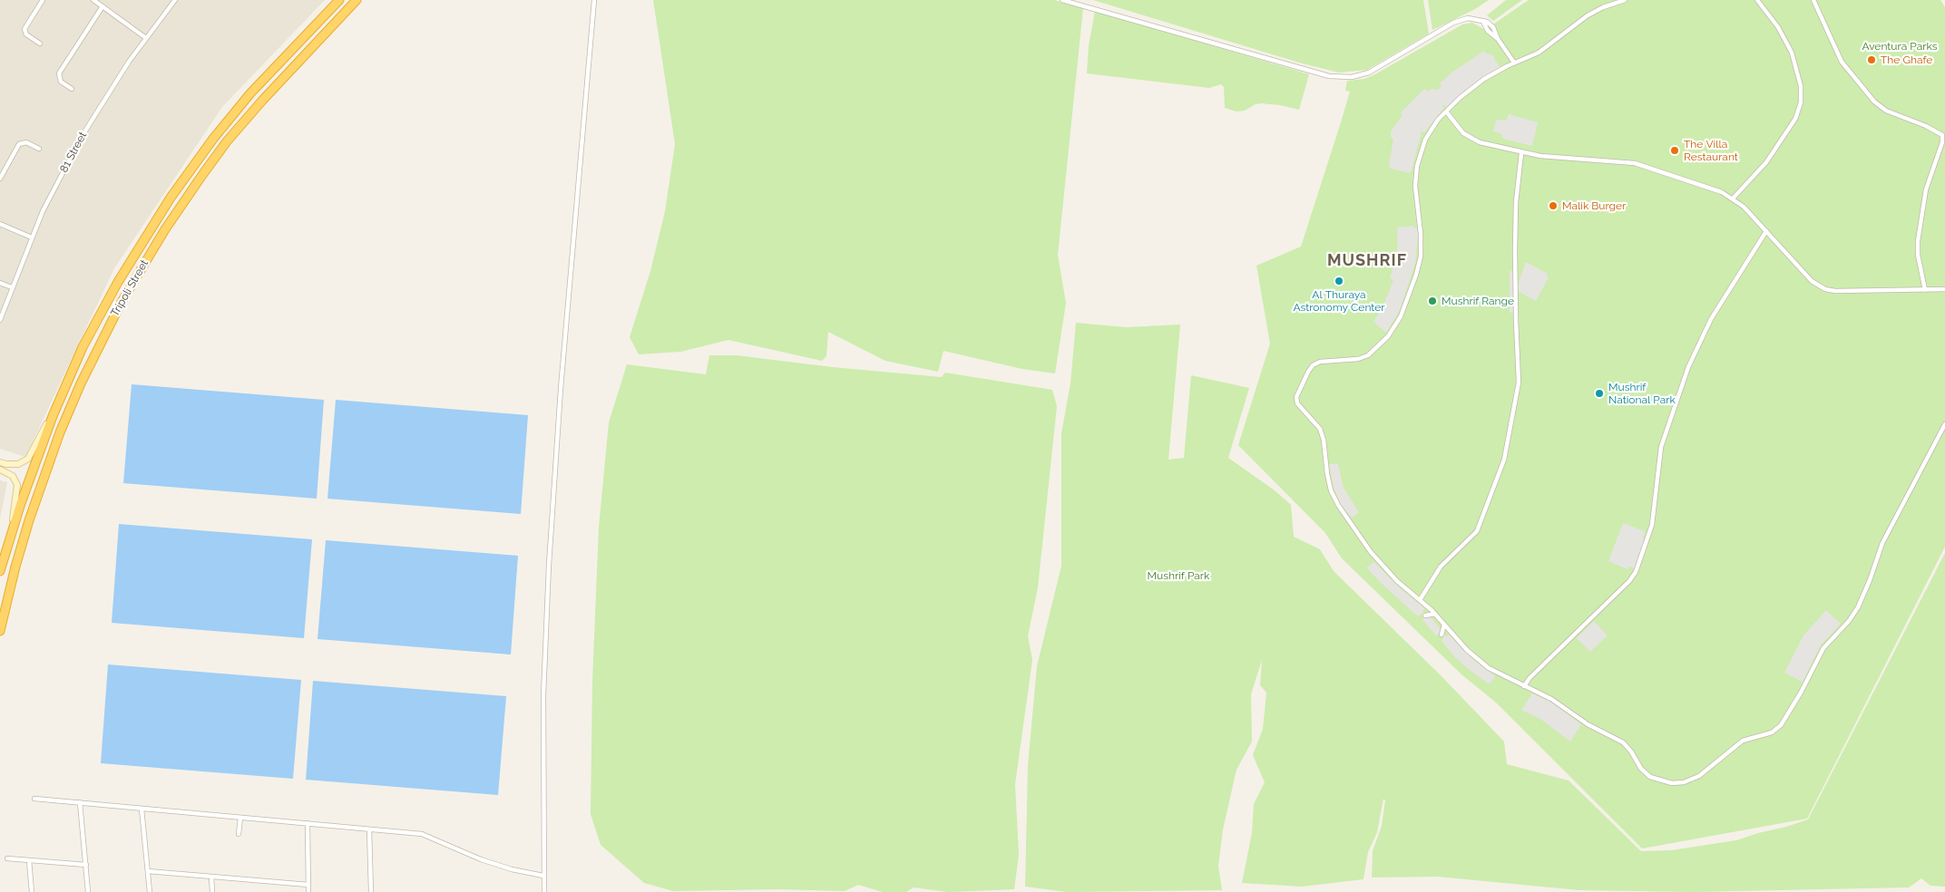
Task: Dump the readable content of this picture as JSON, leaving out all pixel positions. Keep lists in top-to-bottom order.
{
  "streets": {
    "highway": ["Tripoli Street"],
    "street": ["81 Street"]
  },
  "districts": ["MUSHRIF"],
  "parks": ["Aventura Parks", "Mushrif Park"],
  "places": [
    "The Ghafe",
    "The Villa Restaurant",
    "Malik Burger",
    "Al Thuraya Astronomy Center",
    "Mushrif Range",
    "Mushrif National Park"
  ]
}
